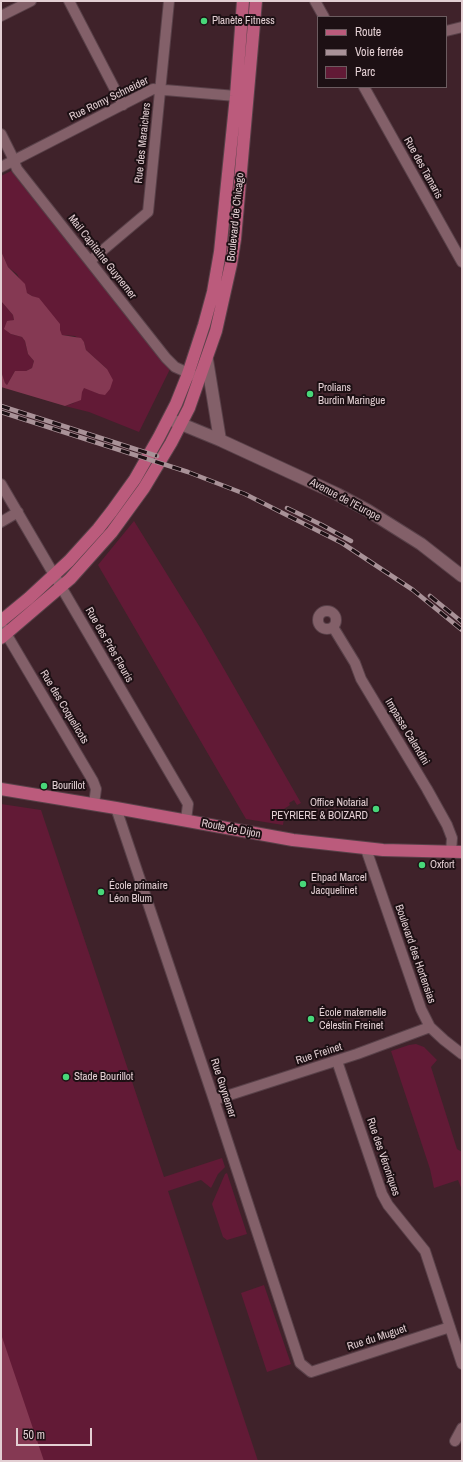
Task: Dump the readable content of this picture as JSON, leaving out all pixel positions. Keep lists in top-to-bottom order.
{
  "streets": {
    "main road": ["Boulevard de Chicago", "Avenue de l'Europe", "Route de Dijon"],
    "street": [
      "Rue Romy Schneider",
      "Rue des Maraichers",
      "Rue des Tamaris",
      "Mail Capitaine Guynemer",
      "Rue des Près Fleuris",
      "Rue des Coquelicots",
      "Impasse Calendini",
      "Boulevard des Hortensias",
      "Rue Freinet",
      "Rue Guynemer",
      "Rue des Véroniques",
      "Rue du Muguet"
    ]
  },
  "crossings": [
    ["Rue Romy Schneider", "Rue des Maraichers"],
    ["Rue Romy Schneider", "Boulevard de Chicago"],
    ["Rue Romy Schneider", "Mail Capitaine Guynemer"],
    ["Rue des Maraichers", "Mail Capitaine Guynemer"],
    ["Boulevard de Chicago", "Mail Capitaine Guynemer"],
    ["Boulevard de Chicago", "Avenue de l'Europe"],
    ["Boulevard de Chicago", "Rue des Près Fleuris"],
    ["Boulevard de Chicago", "Rue des Coquelicots"],
    ["Rue des Près Fleuris", "Route de Dijon"],
    ["Rue des Coquelicots", "Route de Dijon"],
    ["Impasse Calendini", "Route de Dijon"],
    ["Route de Dijon", "Boulevard des Hortensias"],
    ["Route de Dijon", "Rue Guynemer"],
    ["Boulevard des Hortensias", "Rue Freinet"],
    ["Rue Freinet", "Rue Guynemer"],
    ["Rue Freinet", "Rue des Véroniques"],
    ["Rue Guynemer", "Rue du Muguet"],
    ["Rue des Véroniques", "Rue du Muguet"]
  ],
  "places": [
    "Planète Fitness",
    "Prolians Burdin Maringue",
    "Bourillot",
    "Office Notarial PEYRIERE & BOIZARD",
    "Oxfort",
    "Ehpad Marcel Jacquelinet",
    "École primaire Léon Blum",
    "École maternelle Célestin Freinet",
    "Stade Bourillot"
  ],
  "legend": ["Route", "Voie ferrée", "Parc"],
  "scale_bar": "50 m"
}
